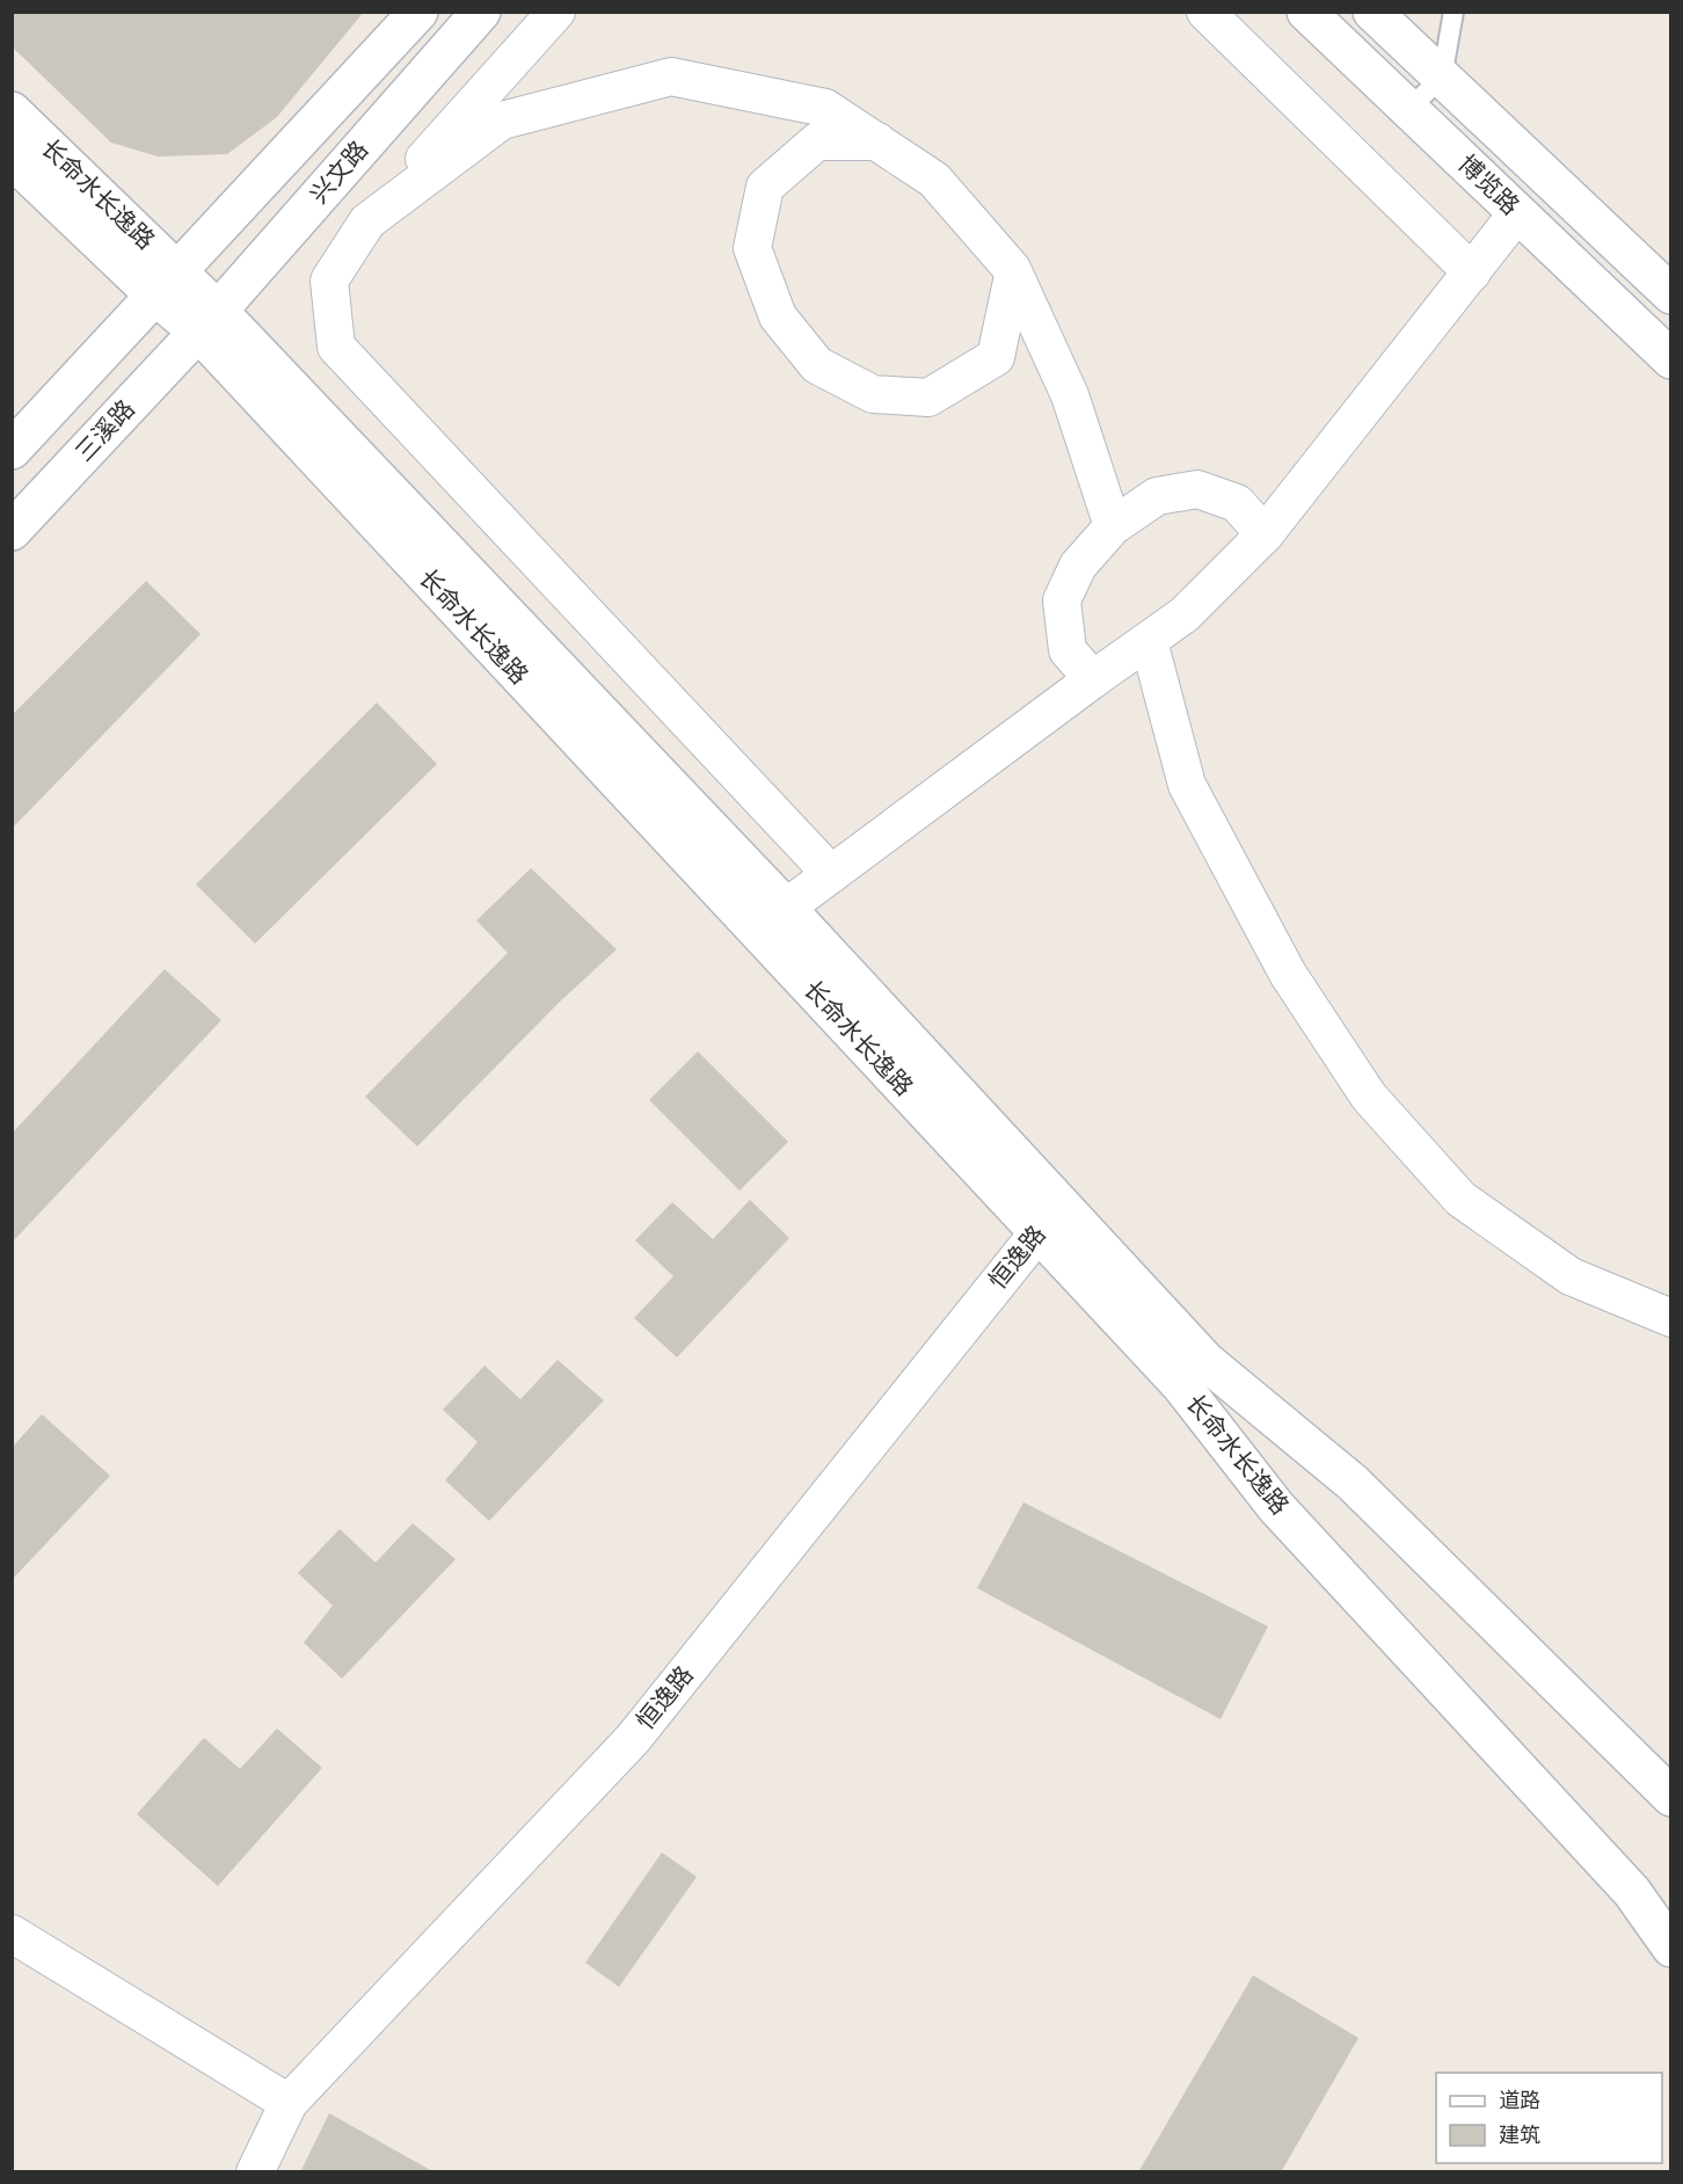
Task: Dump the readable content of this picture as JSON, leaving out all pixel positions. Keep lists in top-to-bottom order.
{
  "streets": {
    "street": [
      "兴文路",
      "博览路",
      "长命水长逸路",
      "三溪路",
      "恒逸路"
    ]
  },
  "crossings": [
    ["兴文路", "长命水长逸路"],
    ["兴文路", "三溪路"],
    ["长命水长逸路", "三溪路"],
    ["长命水长逸路", "恒逸路"]
  ],
  "legend": ["道路", "建筑"]
}
